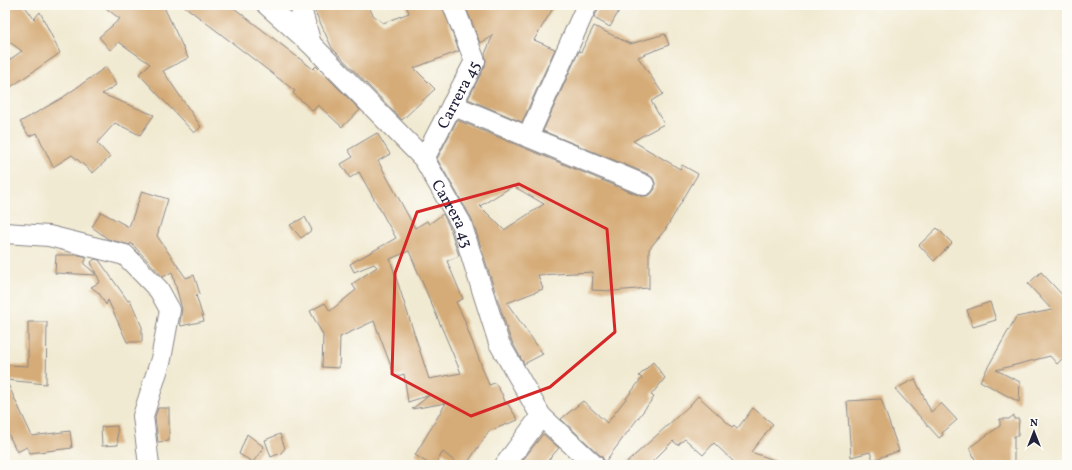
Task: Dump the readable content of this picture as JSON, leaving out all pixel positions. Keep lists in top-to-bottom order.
{
  "streets": {
    "street": ["Carrera 45", "Carrera 43"]
  },
  "crossings": [
    ["Carrera 45", "Carrera 43"]
  ],
  "north": "top"
}
